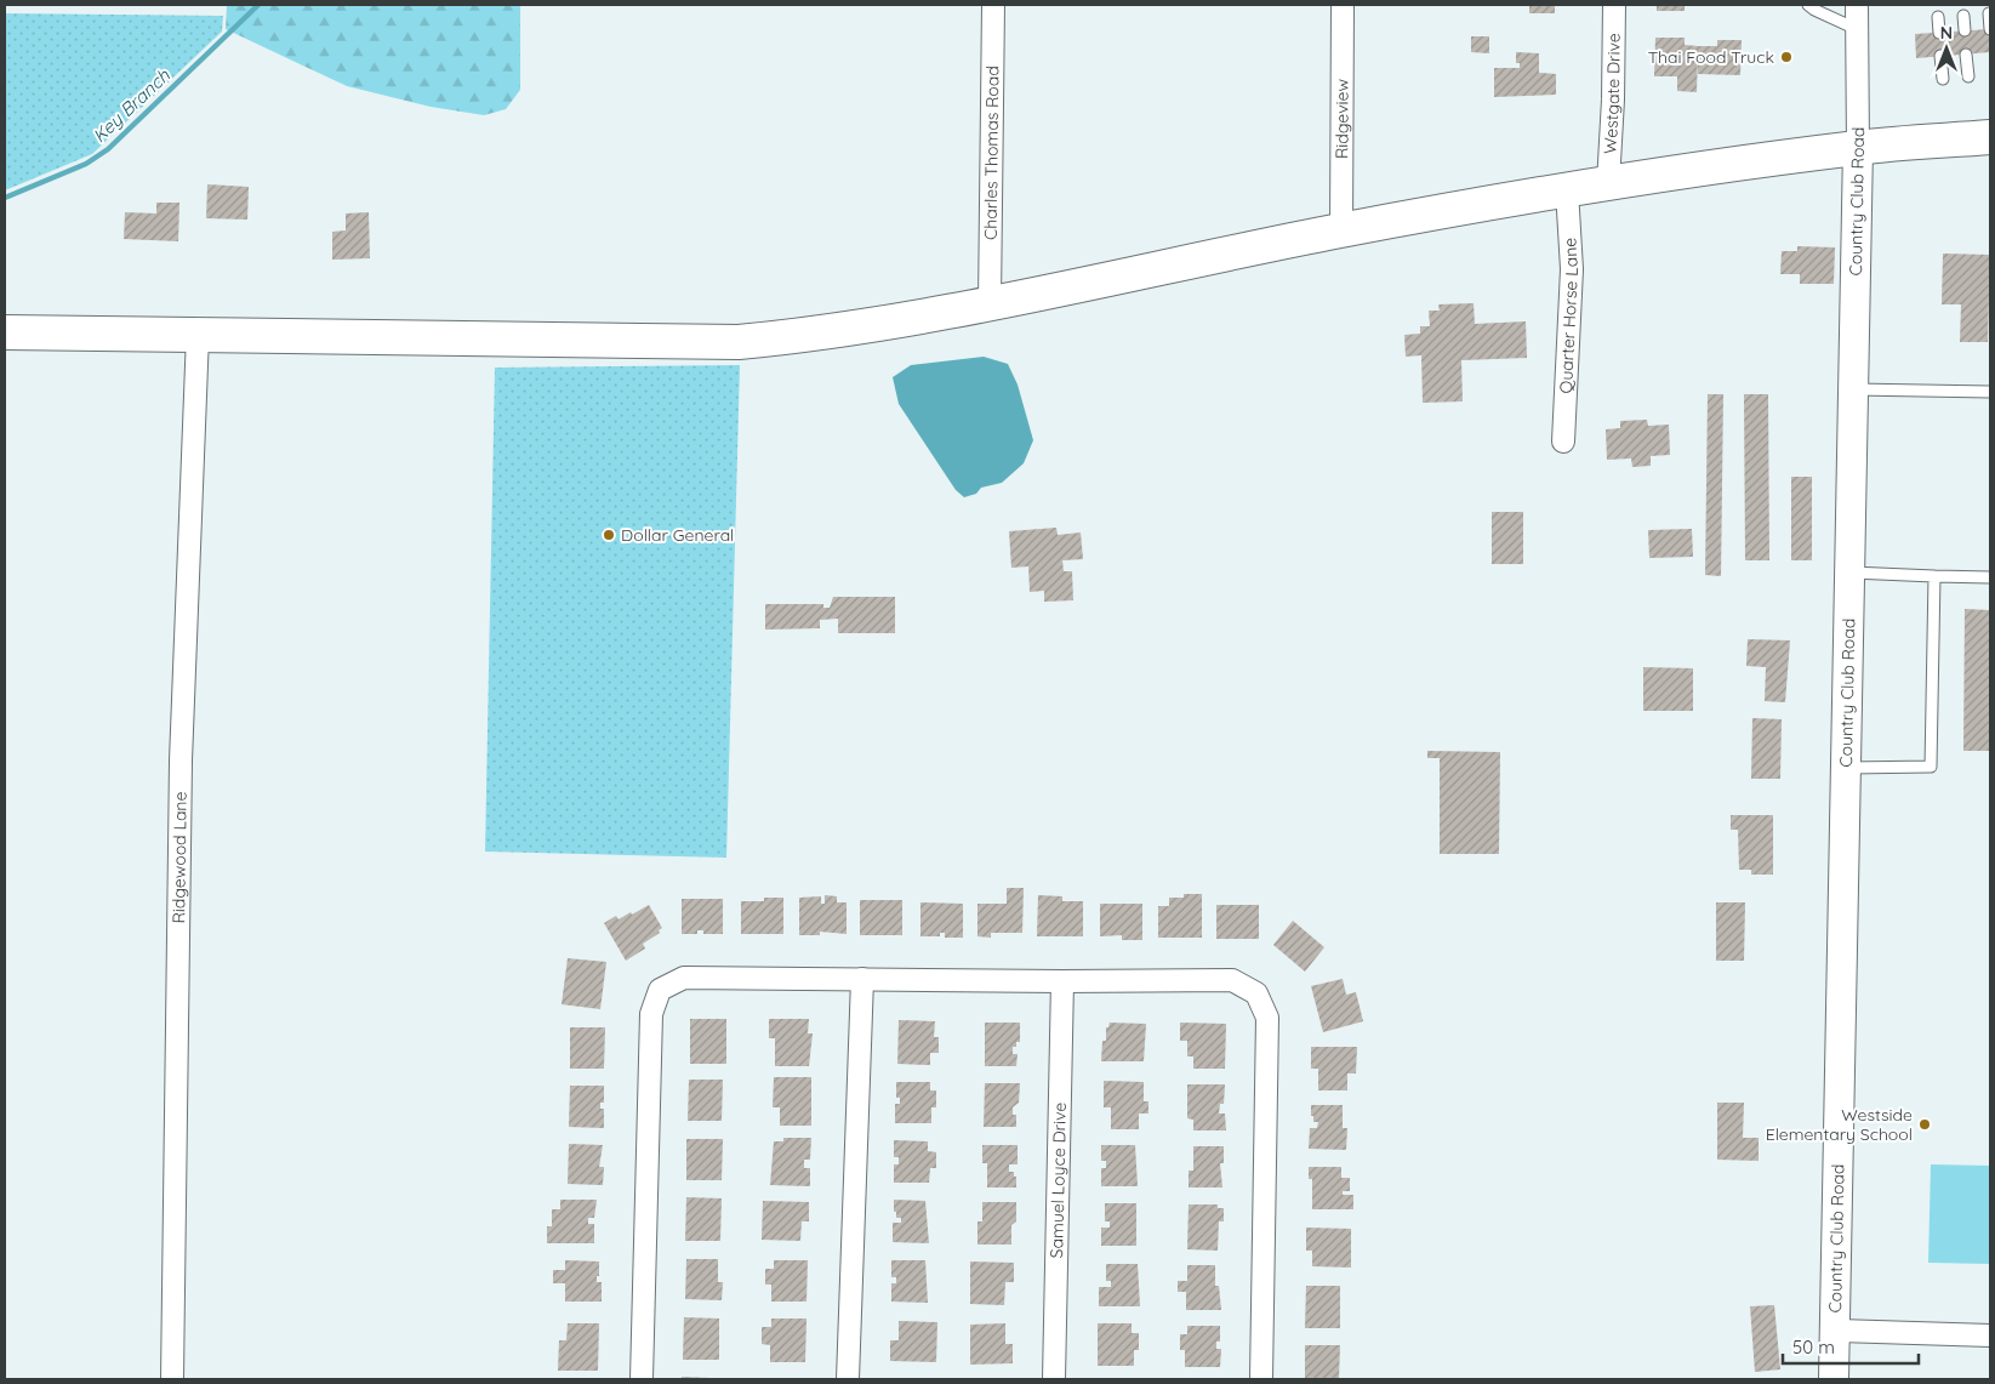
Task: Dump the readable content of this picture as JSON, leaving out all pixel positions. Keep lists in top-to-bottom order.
{
  "streets": {
    "street": [
      "Westgate Drive",
      "Ridgeview",
      "Charles Thomas Road",
      "Country Club Road",
      "Quarter Horse Lane",
      "Ridgewood Lane",
      "Samuel Loyce Drive"
    ]
  },
  "water": ["Key Branch"],
  "places": ["Thai Food Truck", "Dollar General", "Westside Elementary School"],
  "scale_bar": "50 m",
  "north": "top"
}
